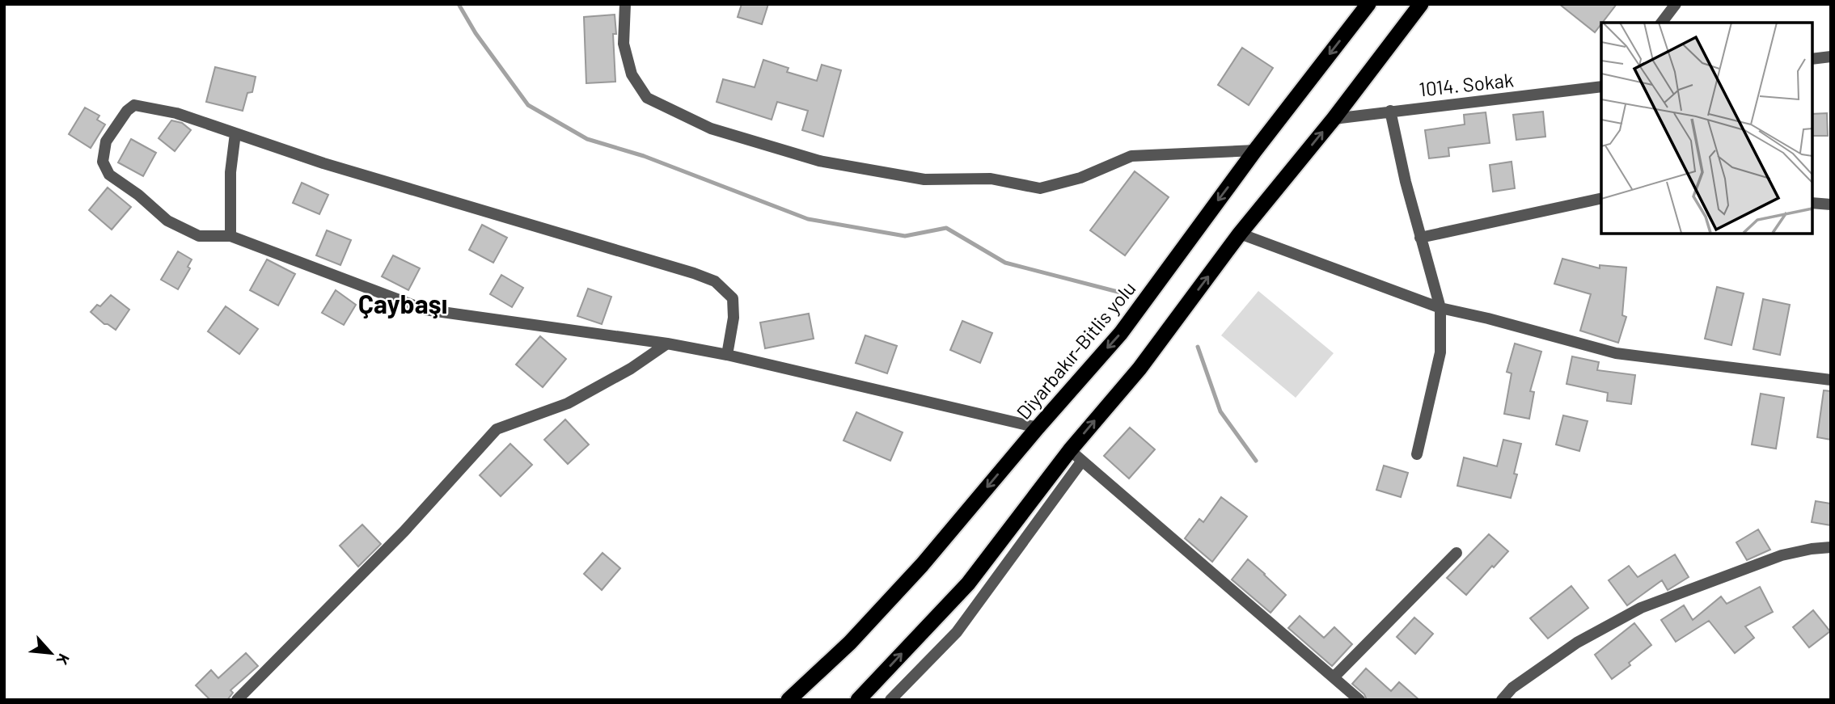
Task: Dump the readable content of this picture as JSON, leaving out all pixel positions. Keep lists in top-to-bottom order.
{
  "streets": {
    "highway": ["Diyarbakır-Bitlis yolu"],
    "street": ["1014. Sokak"]
  },
  "districts": ["Çaybaşı"],
  "north": "bottom right"
}
